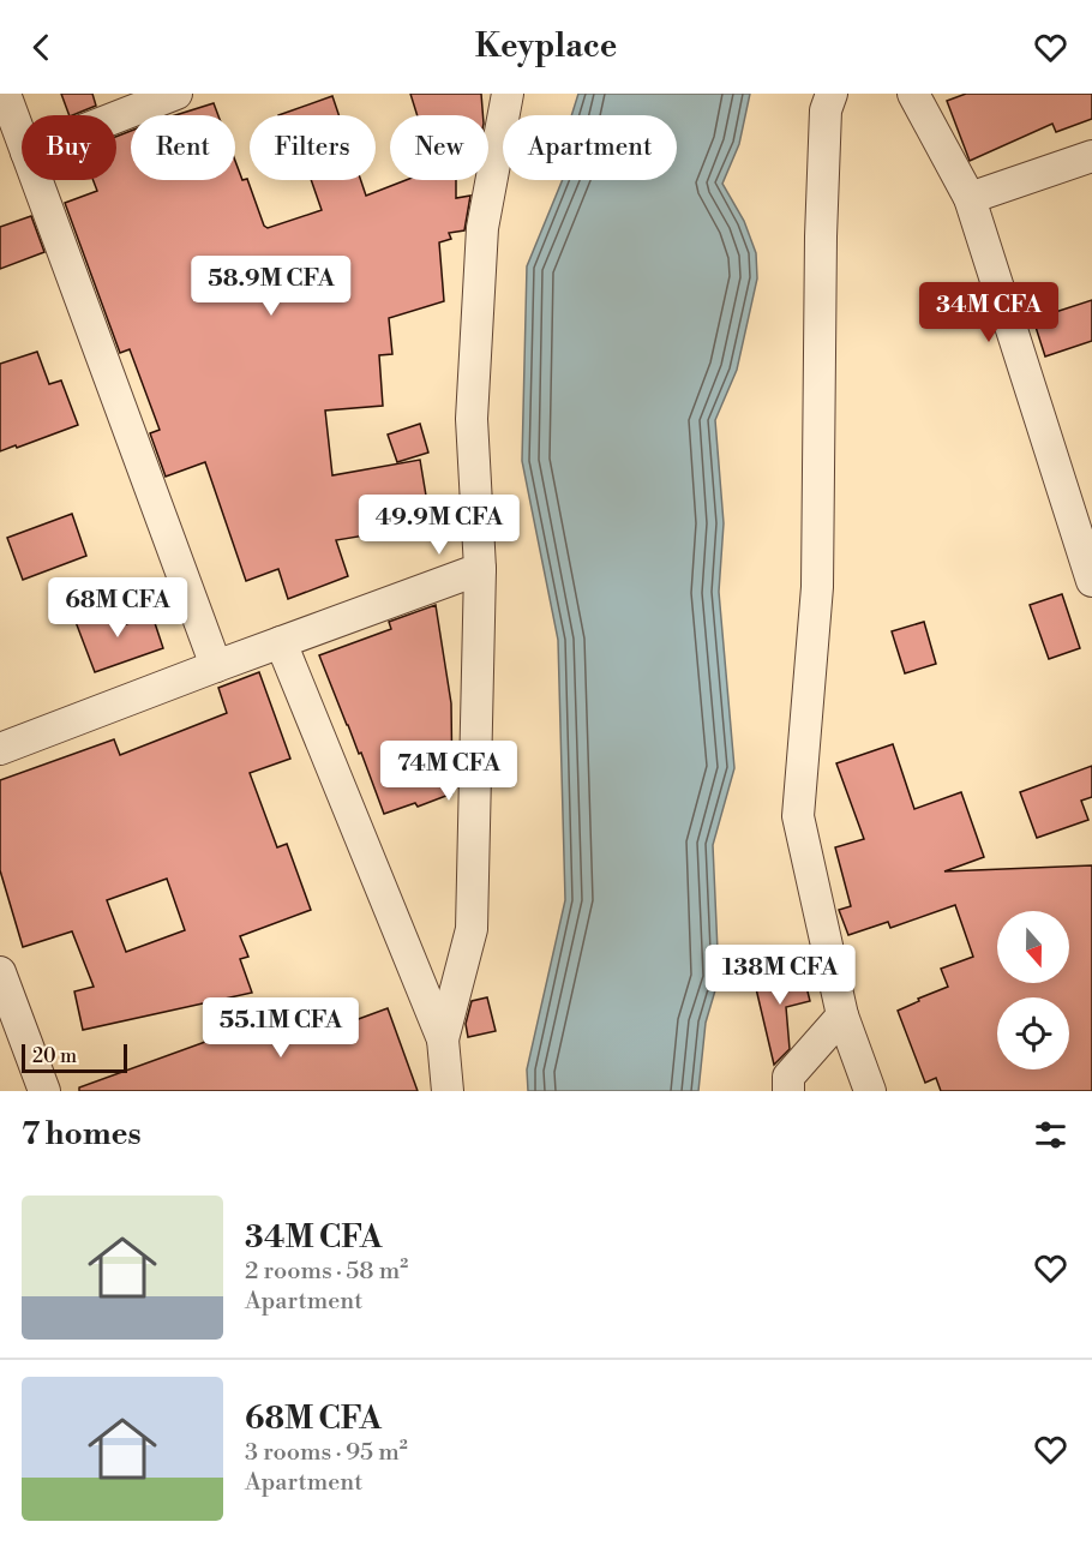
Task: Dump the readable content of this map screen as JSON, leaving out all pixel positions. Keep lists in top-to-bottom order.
{
  "scale_bar": "20 m",
  "north": "bottom",
  "page": {
    "header": "Keyplace",
    "chip": [
      "Buy",
      "Rent",
      "Filters",
      "New",
      "Apartment"
    ],
    "price": [
      "58.9M CFA",
      "34M CFA",
      "49.9M CFA",
      "68M CFA",
      "74M CFA",
      "138M CFA",
      "55.1M CFA"
    ],
    "scale": "20 m",
    "heading": "7 homes",
    "list": [
      {
        "name": "34M CFA",
        "note": "2 rooms · 58 m² · Apartment"
      },
      {
        "name": "68M CFA",
        "note": "3 rooms · 95 m² · Apartment"
      }
    ]
  }
}
